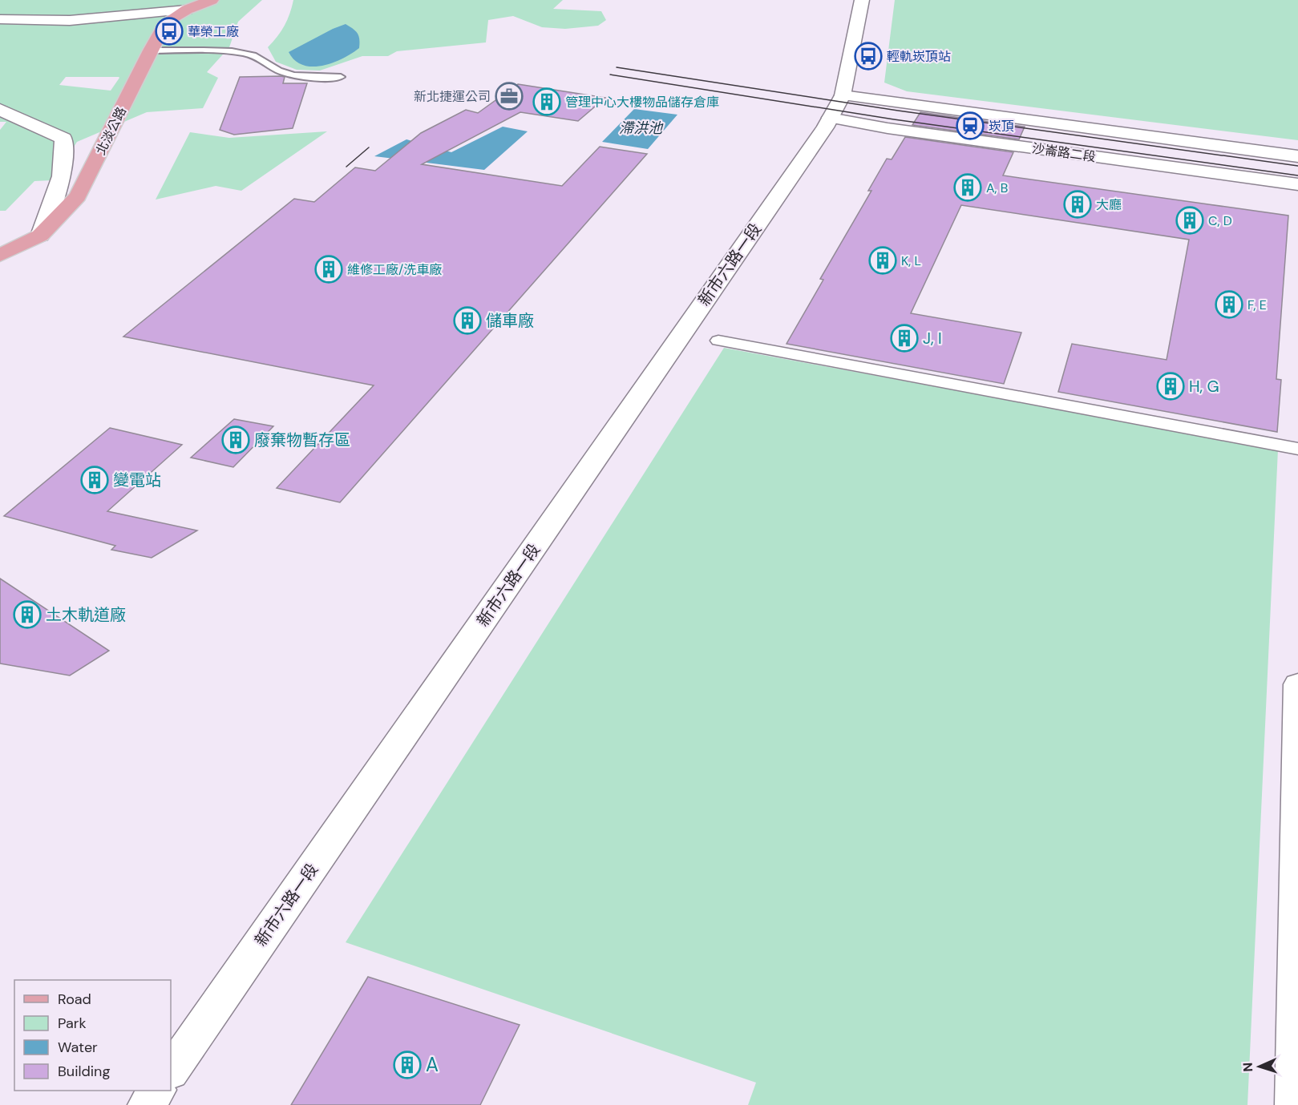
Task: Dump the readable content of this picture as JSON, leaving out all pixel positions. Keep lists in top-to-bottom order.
{
  "streets": {
    "main road": ["北淡公路"],
    "street": ["沙崙路二段", "新市六路一段"]
  },
  "crossings": [
    ["沙崙路二段", "新市六路一段"]
  ],
  "water": ["滯洪池"],
  "places": {
    "bus stop": ["華榮工廠", "輕軌崁頂站"],
    "office": ["新北捷運公司"],
    "building": [
      "管理中心大樓物品儲存倉庫",
      "A, B",
      "大廳",
      "C, D",
      "K, L",
      "維修工廠/洗車廠",
      "F, E",
      "儲車廠",
      "J, I",
      "H, G",
      "廢棄物暫存區",
      "變電站",
      "土木軌道廠",
      "A"
    ],
    "station": ["崁頂"]
  },
  "legend": [
    "Road",
    "Park",
    "Water",
    "Building"
  ],
  "north": "left"
}
